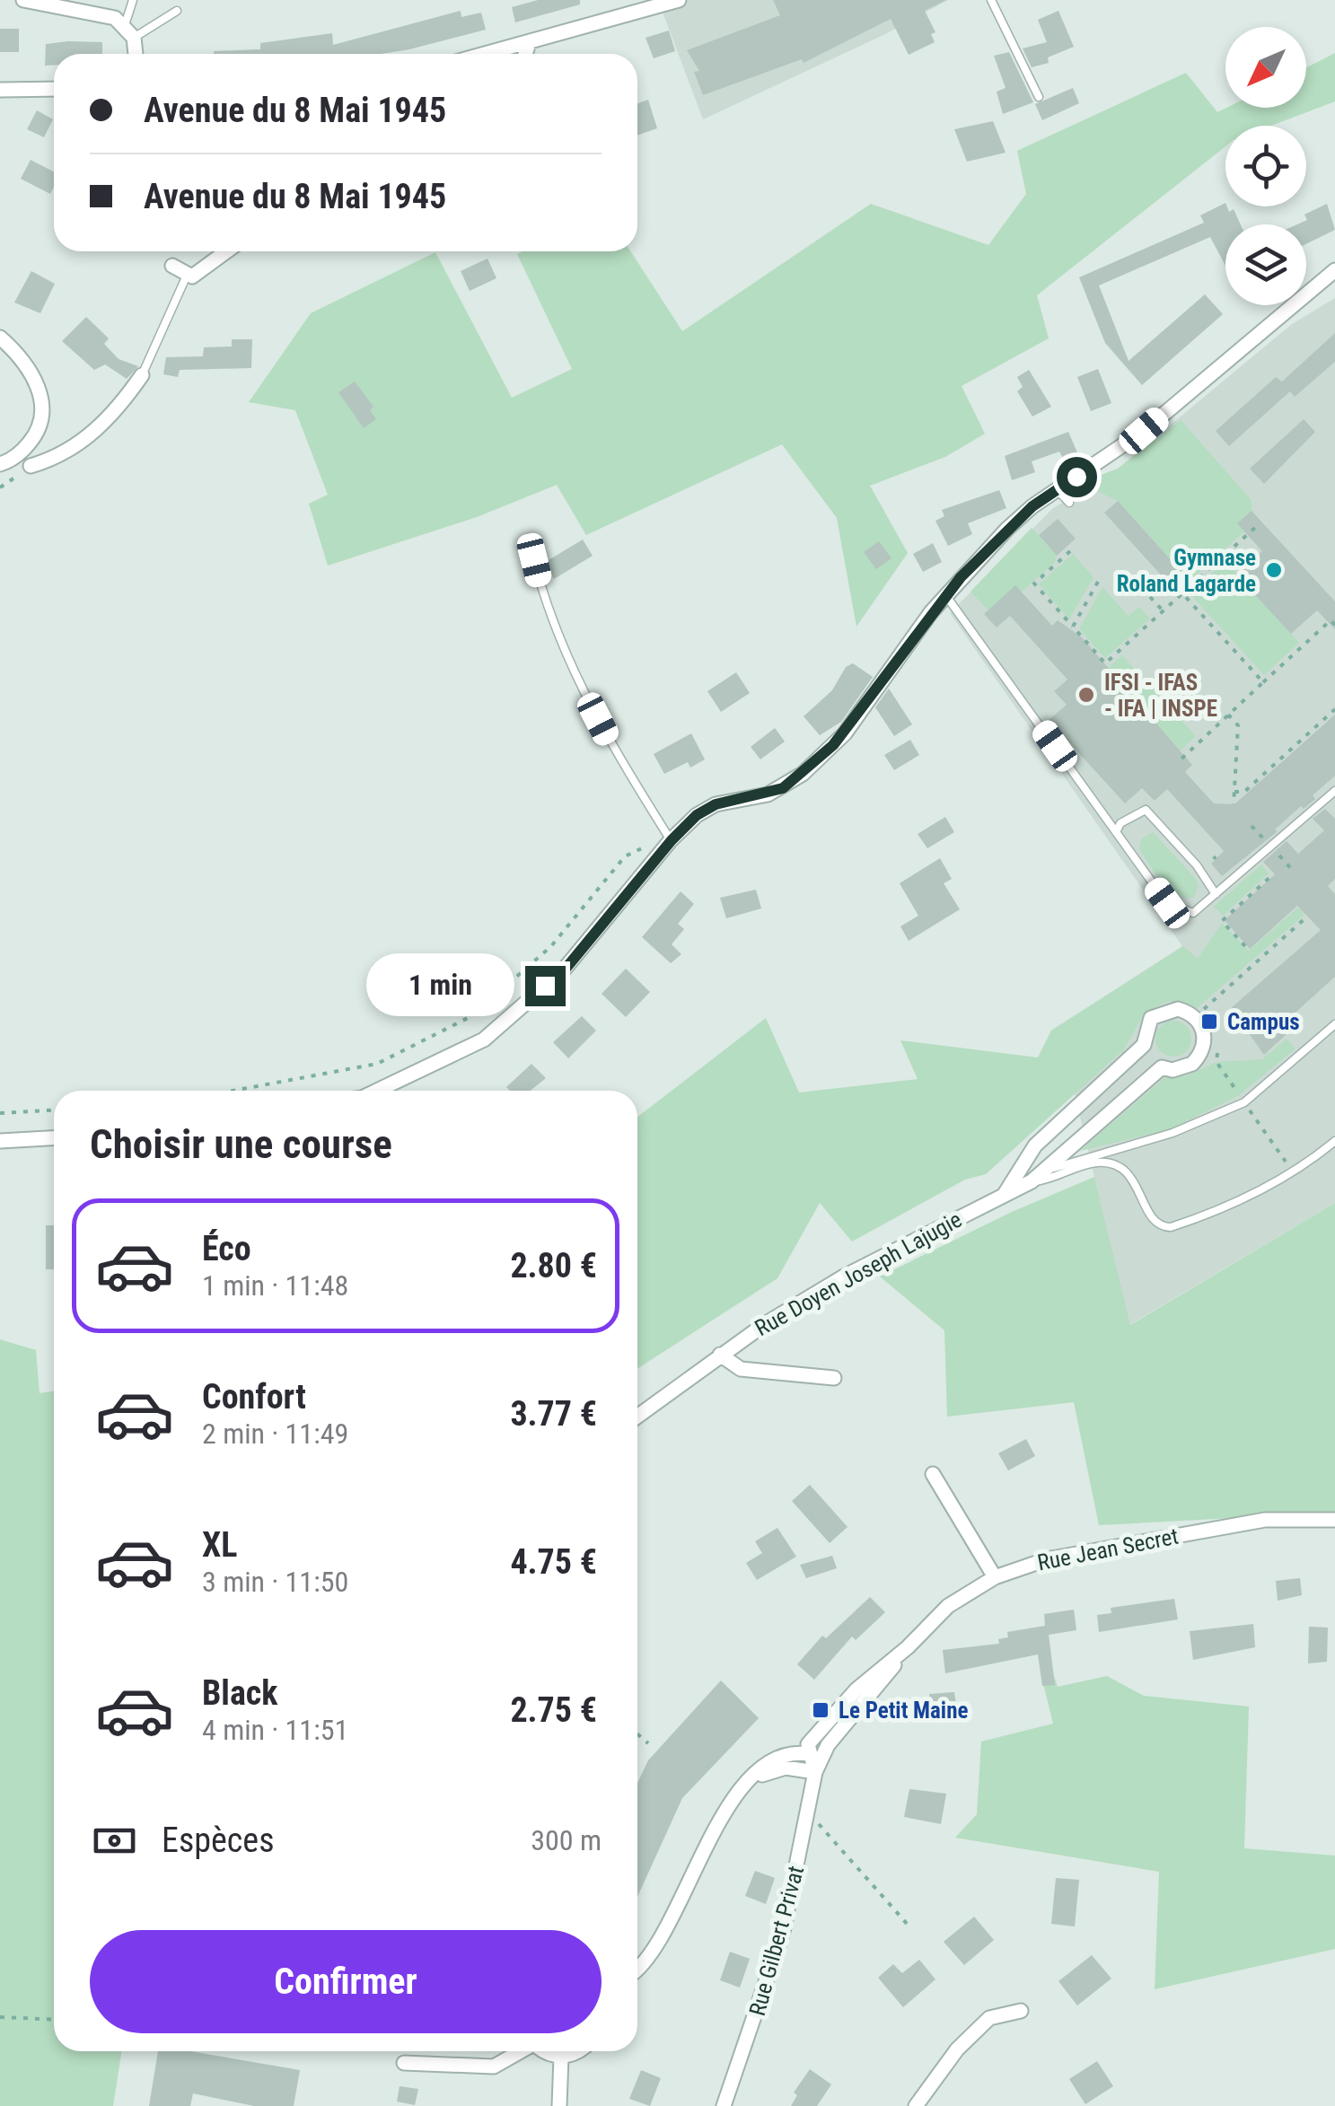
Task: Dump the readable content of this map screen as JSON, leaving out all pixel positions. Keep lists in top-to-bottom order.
{
  "streets": {
    "street": ["Rue Doyen Joseph Lajugie", "Rue Jean Secret", "Rue Gilbert Privat"]
  },
  "crossings": [
    ["Rue Jean Secret", "Rue Gilbert Privat"]
  ],
  "places": {
    "other": ["Gymnase Roland Lagarde", "IFSI - IFAS - IFA | INSPE"],
    "transit": ["Campus", "Le Petit Maine"]
  },
  "north": "bottom left",
  "page": {
    "banner": ["Avenue du 8 Mai 1945", "Avenue du 8 Mai 1945"],
    "bubble": "1 min",
    "heading": "Choisir une course",
    "list": [
      {
        "name": "Éco",
        "note": "1 min · 11:48",
        "value": "2.80 €"
      },
      {
        "name": "Confort",
        "note": "2 min · 11:49",
        "value": "3.77 €"
      },
      {
        "name": "XL",
        "note": "3 min · 11:50",
        "value": "4.75 €"
      },
      {
        "name": "Black",
        "note": "4 min · 11:51",
        "value": "2.75 €"
      }
    ],
    "pay": ["Espèces", "300 m"],
    "buttons": "Confirmer"
  }
}
